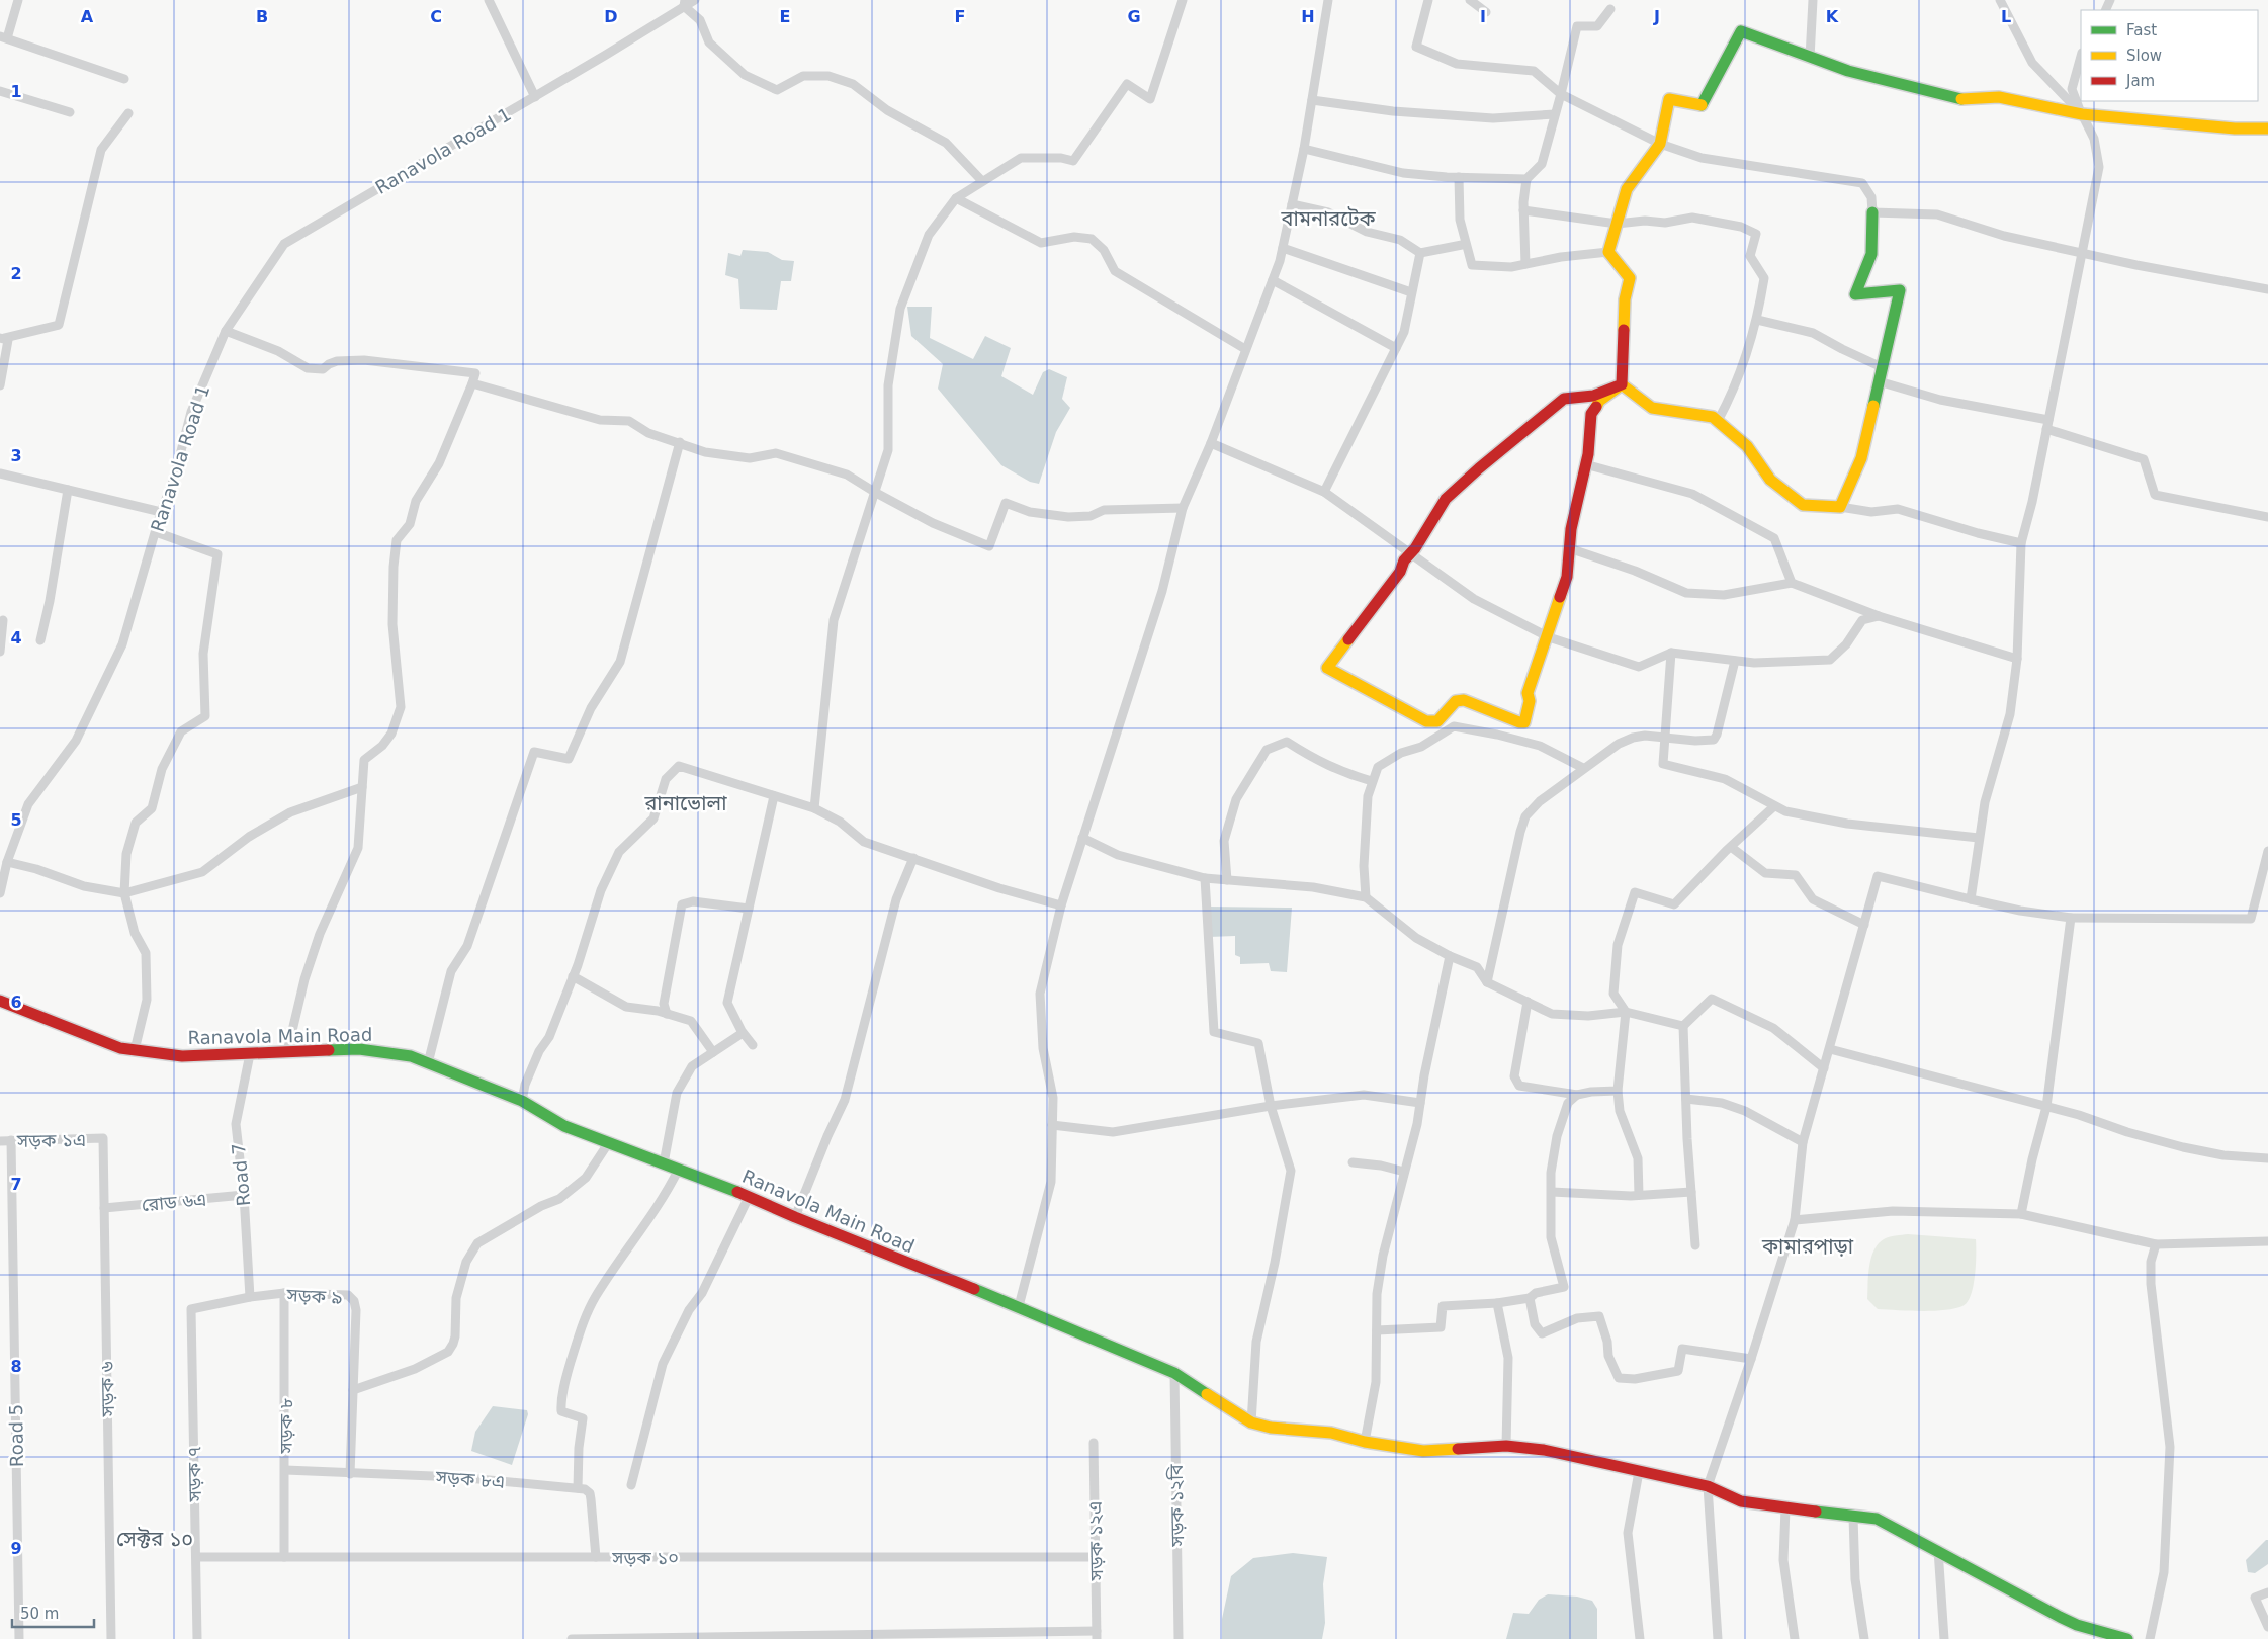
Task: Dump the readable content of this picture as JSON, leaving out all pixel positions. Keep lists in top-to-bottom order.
{
  "streets": {
    "street": [
      "Ranavola Road 1",
      "Ranavola Main Road",
      "সড়ক ১এ",
      "Road 7",
      "রোড ৬এ",
      "সড়ক ৯",
      "সড়ক ৬",
      "সড়ক ৮",
      "Road 5",
      "সড়ক ৭",
      "সড়ক ৮এ",
      "সড়ক ১২বি",
      "সড়ক ১২এ",
      "সড়ক ১০"
    ]
  },
  "crossings": [
    ["Ranavola Main Road", "Road 7"],
    ["Ranavola Main Road", "সড়ক ১২বি"],
    ["সড়ক ১এ", "সড়ক ৬"],
    ["সড়ক ১এ", "Road 5"],
    ["Road 7", "রোড ৬এ"],
    ["Road 7", "সড়ক ৯"],
    ["রোড ৬এ", "সড়ক ৬"],
    ["সড়ক ৯", "সড়ক ৮"],
    ["সড়ক ৯", "সড়ক ৭"],
    ["সড়ক ৯", "সড়ক ৮এ"],
    ["সড়ক ৮", "সড়ক ৮এ"],
    ["সড়ক ৮", "সড়ক ১০"],
    ["সড়ক ৭", "সড়ক ১০"],
    ["সড়ক ১২এ", "সড়ক ১০"]
  ],
  "districts": [
    "বামনারটেক",
    "রানাভোলা",
    "কামারপাড়া",
    "সেক্টর ১০"
  ],
  "legend": ["Fast", "Slow", "Jam"],
  "scale_bar": "50 m",
  "grid": {
    "columns": [
      "A",
      "B",
      "C",
      "D",
      "E",
      "F",
      "G",
      "H",
      "I",
      "J",
      "K",
      "L"
    ],
    "rows": [
      "1",
      "2",
      "3",
      "4",
      "5",
      "6",
      "7",
      "8",
      "9"
    ]
  }
}
